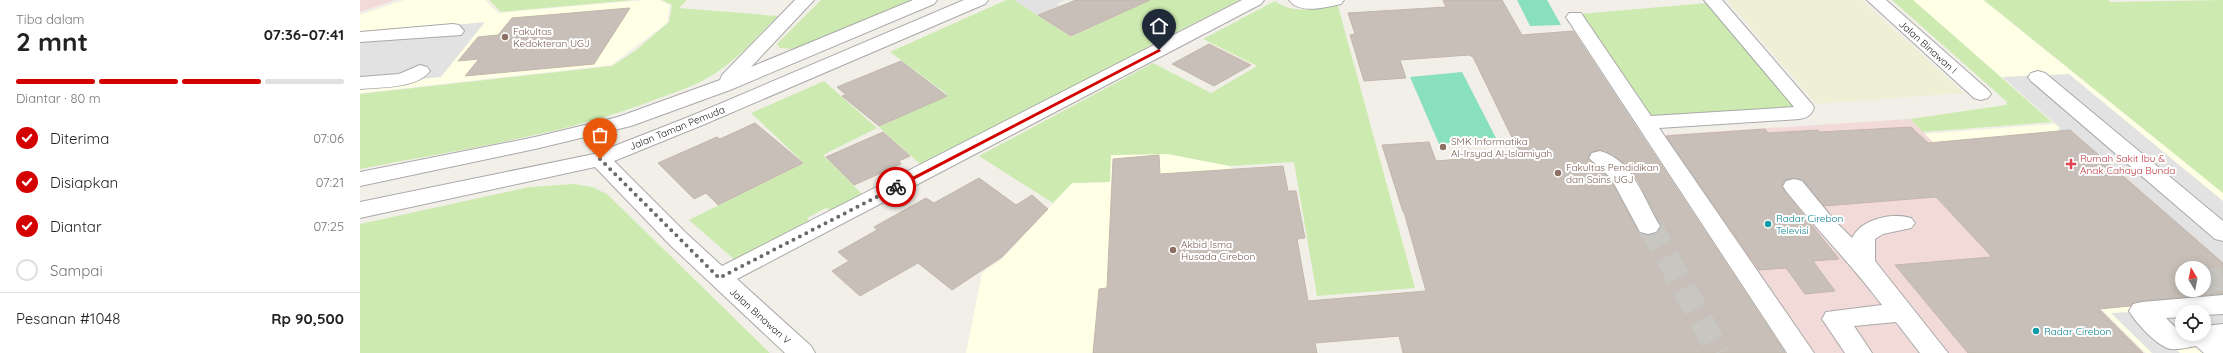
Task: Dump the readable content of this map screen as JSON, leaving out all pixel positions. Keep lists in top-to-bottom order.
{
  "streets": {
    "street": ["Jalan Binawan I", "Jalan Taman Pemuda", "Jalan Binawan V"]
  },
  "crossings": [
    ["Jalan Taman Pemuda", "Jalan Binawan V"]
  ],
  "places": {
    "other": [
      "Fakultas Kedokteran UGJ",
      "SMK Informatika Al-Irsyad Al-Islamiyah",
      "Fakultas Pendidikan dan Sains UGJ",
      "Radar Cirebon Televisi",
      "Akbid Isma Husada Cirebon",
      "Radar Cirebon"
    ],
    "health": ["Rumah Sakit Ibu & Anak Cahaya Bunda"]
  },
  "north": "top",
  "page": {
    "heading": ["2 mnt", "Tiba dalam", "07:36–07:41"],
    "panel": ["Pesanan #1048", "Rp 90,500"],
    "bar": "Diantar · 80 m",
    "list": [
      ["Diterima", "07:06"],
      ["Disiapkan", "07:21"],
      ["Diantar", "07:25"],
      "Sampai"
    ]
  }
}
